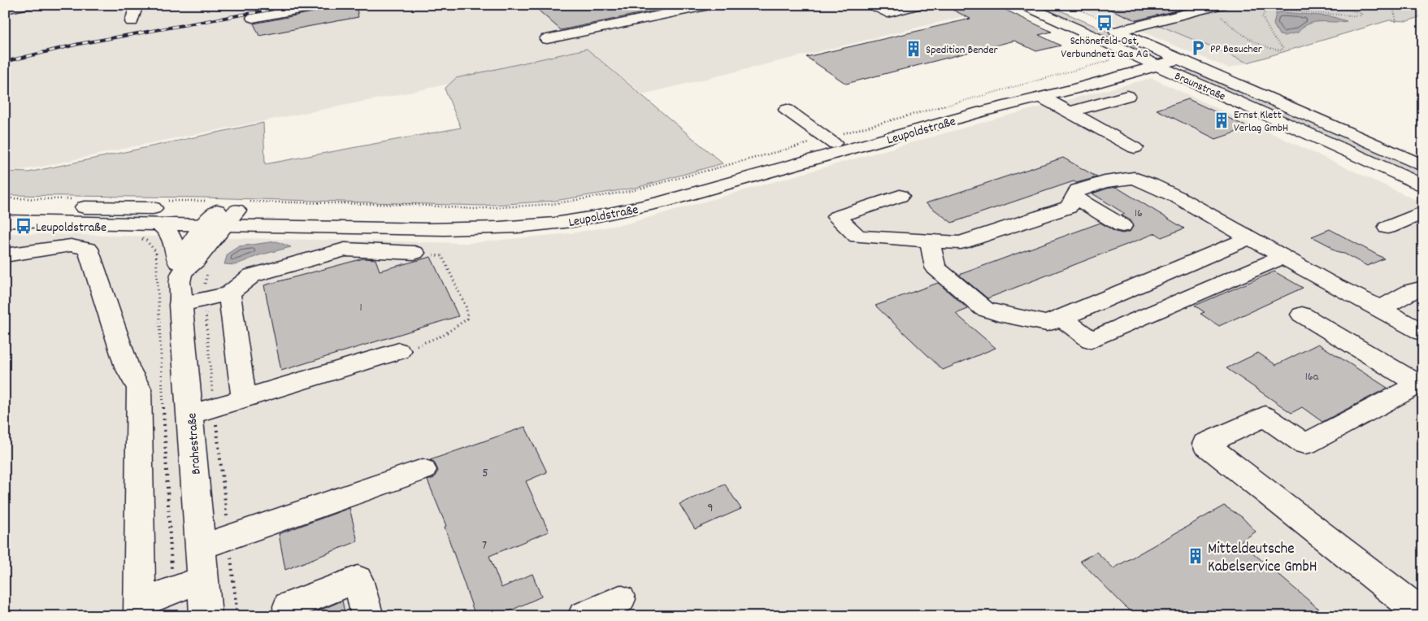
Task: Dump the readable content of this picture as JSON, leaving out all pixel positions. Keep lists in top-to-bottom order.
{
  "streets": {
    "main road": ["Braunstraße", "Leupoldstraße", "Brahestraße"]
  },
  "crossings": [
    ["Braunstraße", "Leupoldstraße"],
    ["Leupoldstraße", "Brahestraße"]
  ],
  "places": {
    "bus stop": ["Schönefeld-Ost, Verbundnetz Gas AG", "Leupoldstraße"],
    "parking": ["PP Besucher"],
    "building": ["Spedition Bender", "Ernst Klett Verlag GmbH", "Mitteldeutsche Kabelservice GmbH"]
  },
  "house_numbers": [
    "16",
    "1",
    "16a",
    "5",
    "9",
    "7"
  ]
}
